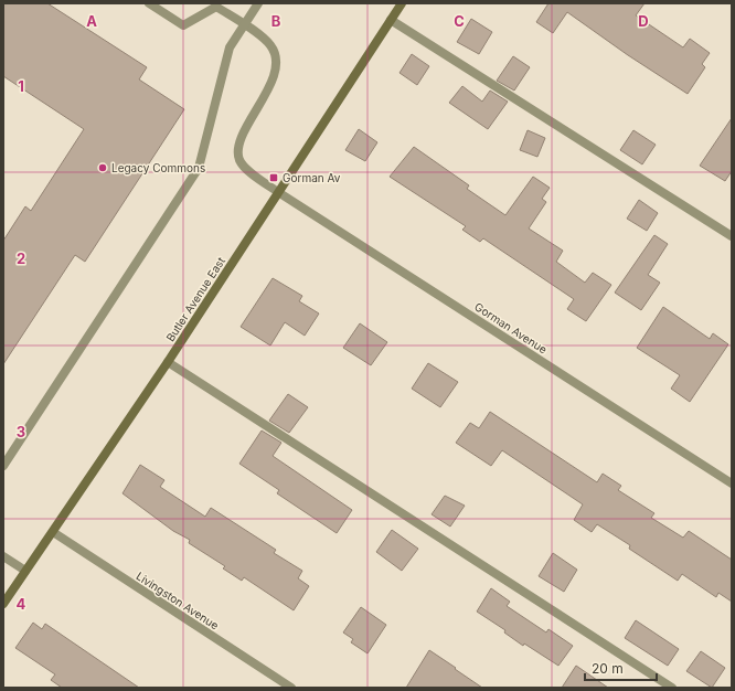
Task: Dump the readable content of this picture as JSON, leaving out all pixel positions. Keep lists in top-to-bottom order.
{
  "streets": {
    "street": ["Butler Avenue East", "Gorman Avenue", "Livingston Avenue"]
  },
  "crossings": [
    ["Butler Avenue East", "Gorman Avenue"],
    ["Butler Avenue East", "Livingston Avenue"]
  ],
  "places": {
    "other": ["Legacy Commons"],
    "transit": ["Gorman Av"]
  },
  "scale_bar": "20 m",
  "grid": {
    "columns": [
      "A",
      "B",
      "C",
      "D"
    ],
    "rows": [
      "1",
      "2",
      "3",
      "4"
    ]
  }
}
